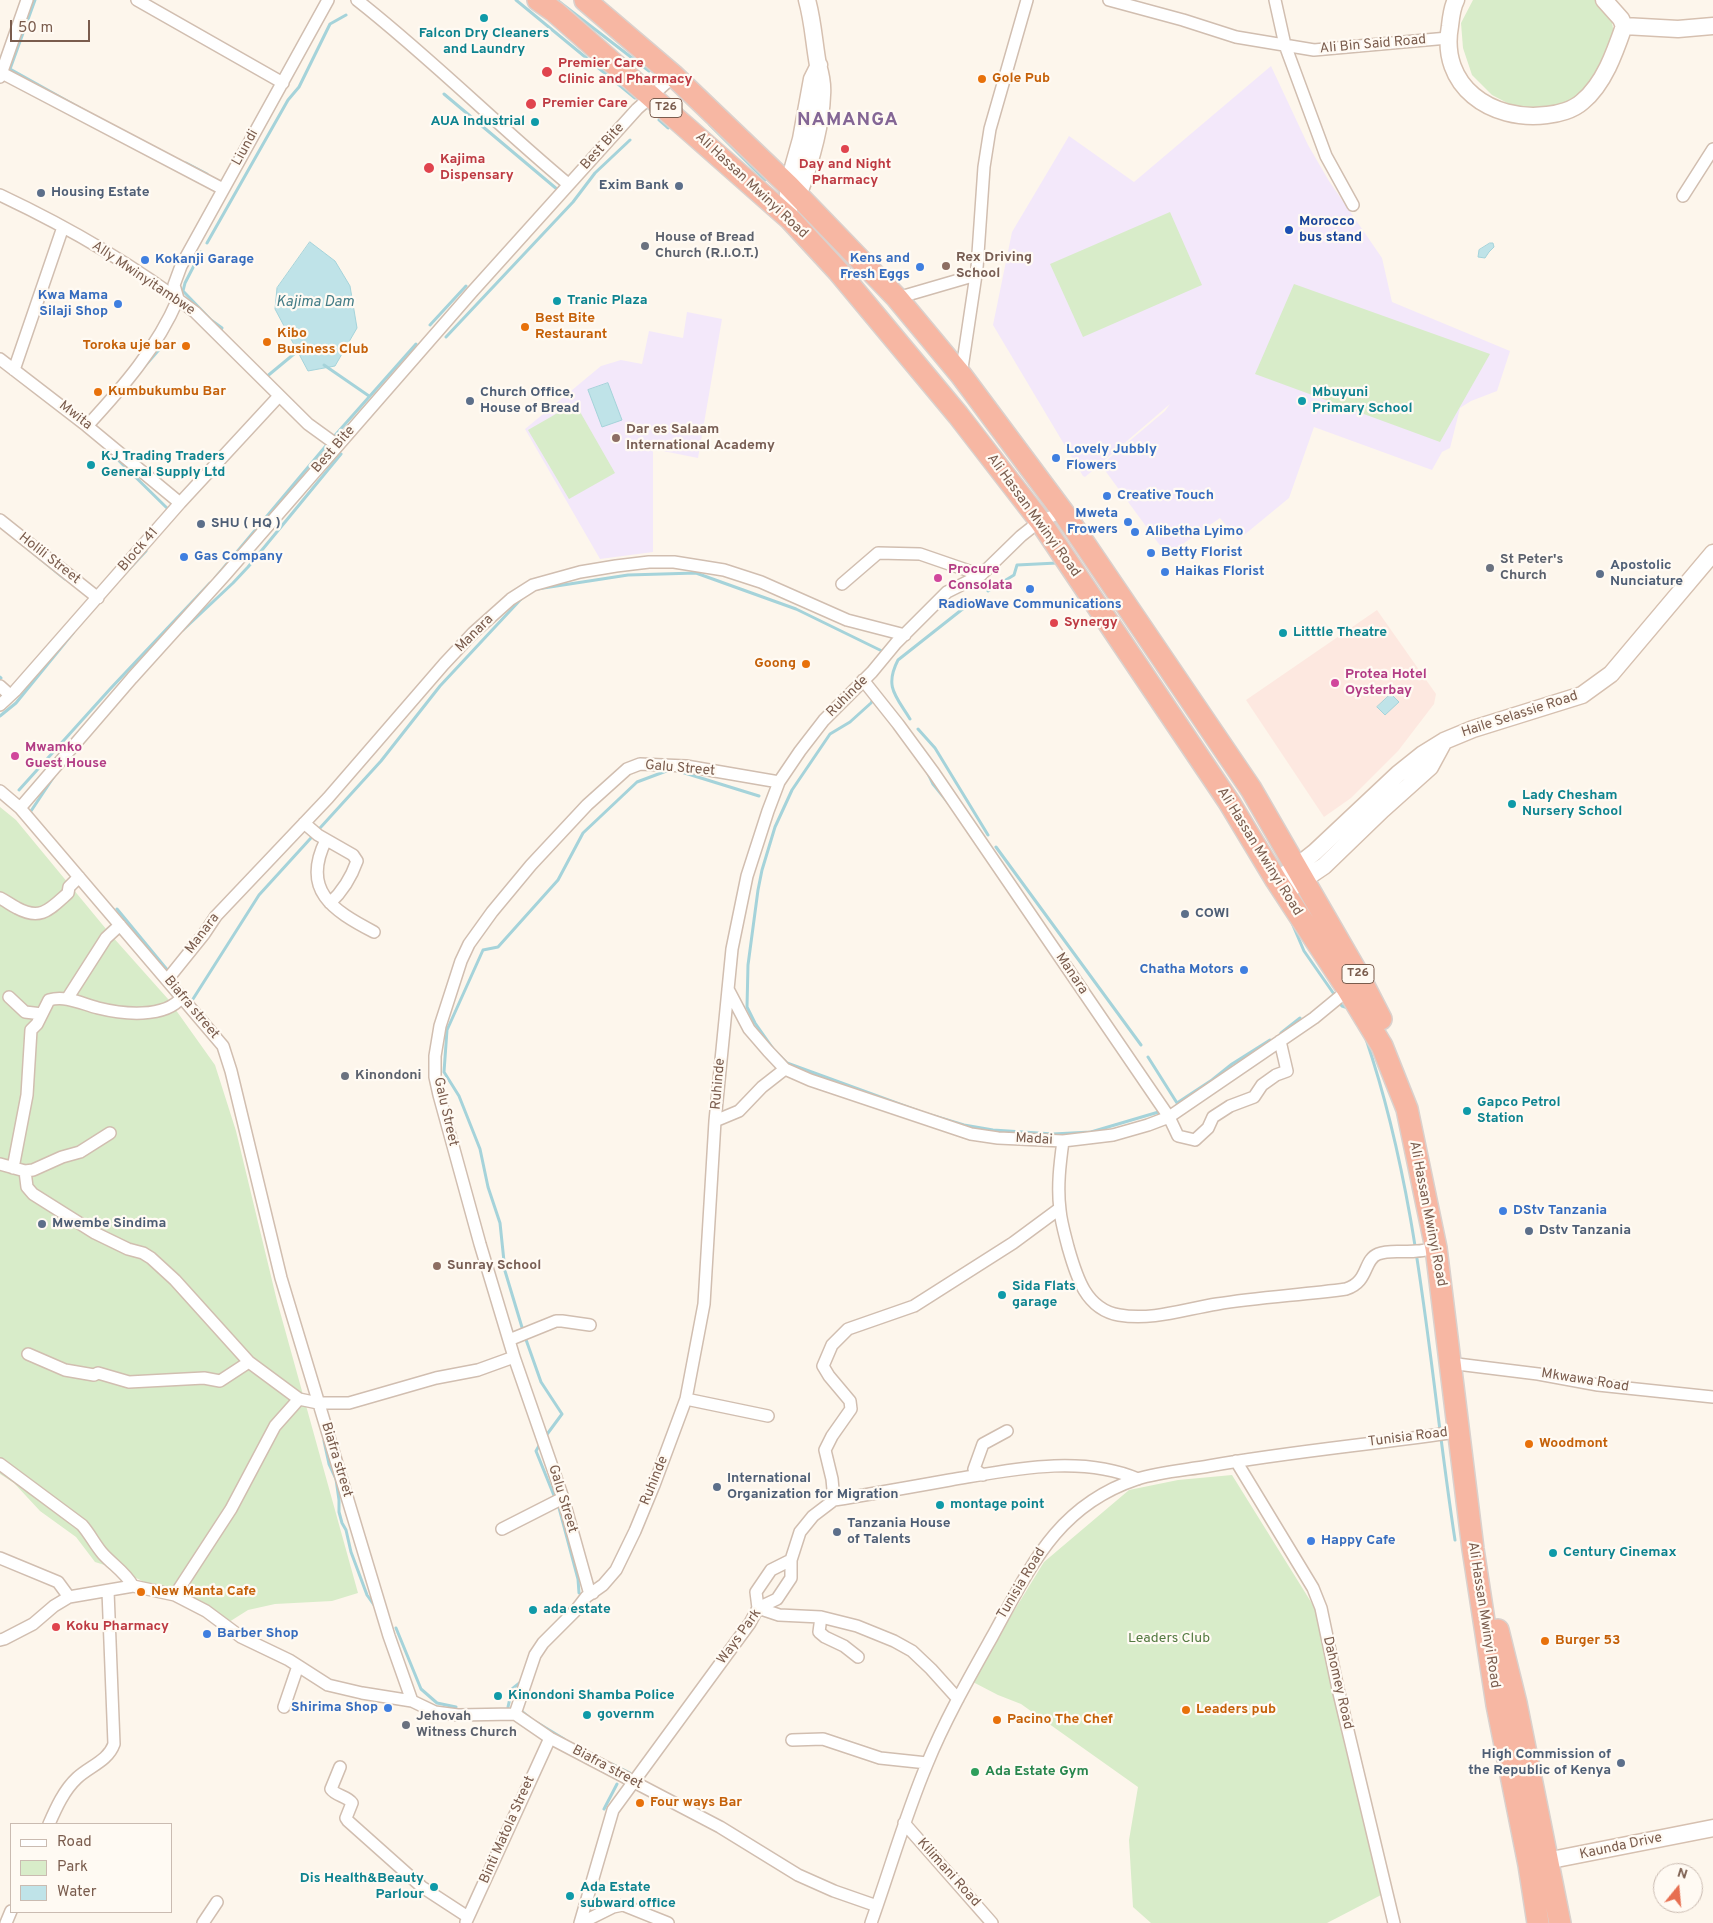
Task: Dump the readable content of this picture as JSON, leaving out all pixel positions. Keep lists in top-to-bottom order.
{
  "streets": {
    "highway": ["T26", "Ali Hassan Mwinyi Road"],
    "street": [
      "Ali Bin Said Road",
      "Best Bite",
      "Liundi",
      "Ally Mwinyitambwe",
      "Mwita",
      "Block 41",
      "Holili Street",
      "Manara",
      "Ruhinde",
      "Haile Selassie Road",
      "Galu Street",
      "Biafra street",
      "Madai",
      "Mkwawa Road",
      "Tunisia Road",
      "Ways Park",
      "Dahomey Road",
      "Binti Matola Street",
      "Kaunda Drive",
      "Kilimani Road"
    ]
  },
  "crossings": [
    ["Best Bite", "Ali Hassan Mwinyi Road"],
    ["Best Bite", "Ally Mwinyitambwe"],
    ["Best Bite", "Biafra street"],
    ["Liundi", "Ally Mwinyitambwe"],
    ["Ali Hassan Mwinyi Road", "Ruhinde"],
    ["Ali Hassan Mwinyi Road", "Haile Selassie Road"],
    ["Ali Hassan Mwinyi Road", "Madai"],
    ["Ali Hassan Mwinyi Road", "Mkwawa Road"],
    ["Ali Hassan Mwinyi Road", "Tunisia Road"],
    ["Ali Hassan Mwinyi Road", "Kaunda Drive"],
    ["Ally Mwinyitambwe", "Block 41"],
    ["Mwita", "Block 41"],
    ["Block 41", "Holili Street"],
    ["Manara", "Ruhinde"],
    ["Manara", "Biafra street"],
    ["Manara", "Madai"],
    ["Ruhinde", "Galu Street"],
    ["Ruhinde", "Biafra street"],
    ["Ruhinde", "Madai"],
    ["Biafra street", "Tunisia Road"],
    ["Biafra street", "Ways Park"],
    ["Biafra street", "Binti Matola Street"],
    ["Tunisia Road", "Ways Park"],
    ["Tunisia Road", "Dahomey Road"],
    ["Tunisia Road", "Kilimani Road"]
  ],
  "districts": ["NAMANGA"],
  "water": ["Kajima Dam"],
  "parks": ["Leaders Club"],
  "places": [
    "Falcon Dry Cleaners and Laundry",
    "Premier Care Clinic and Pharmacy",
    "Gole Pub",
    "Premier Care",
    "AUA Industrial",
    "Day and Night Pharmacy",
    "Kajima Dispensary",
    "Exim Bank",
    "Housing Estate",
    "Morocco bus stand",
    "House of Bread Church (R.I.O.T.)",
    "Kokanji Garage",
    "Rex Driving School",
    "Kens and Fresh Eggs",
    "Tranic Plaza",
    "Kwa Mama Silaji Shop",
    "Best Bite Restaurant",
    "Kibo Business Club",
    "Toroka uje bar",
    "Kumbukumbu Bar",
    "Church Office, House of Bread",
    "Mbuyuni Primary School",
    "Dar es Salaam International Academy",
    "Lovely Jubbly Flowers",
    "KJ Trading Traders General Supply Ltd",
    "Creative Touch",
    "Mweta Frowers",
    "SHU ( HQ )",
    "Alibetha Lyimo",
    "Betty Florist",
    "Gas Company",
    "St Peter's Church",
    "Haikas Florist",
    "Apostolic Nunciature",
    "Procure Consolata",
    "RadioWave Communications",
    "Synergy",
    "Litttle Theatre",
    "Goong",
    "Protea Hotel Oysterbay",
    "Mwamko Guest House",
    "Lady Chesham Nursery School",
    "COWI",
    "Chatha Motors",
    "Kinondoni",
    "Gapco Petrol Station",
    "DStv Tanzania",
    "Mwembe Sindima",
    "Dstv Tanzania",
    "Sunray School",
    "Sida Flats garage",
    "Woodmont",
    "International Organization for Migration",
    "montage point",
    "Tanzania House of Talents",
    "Happy Cafe",
    "Century Cinemax",
    "New Manta Cafe",
    "ada estate",
    "Koku Pharmacy",
    "Barber Shop",
    "Burger 53",
    "Kinondoni Shamba Police",
    "Shirima Shop",
    "Leaders pub",
    "governm",
    "Pacino The Chef",
    "Jehovah Witness Church",
    "High Commission of the Republic of Kenya",
    "Ada Estate Gym",
    "Four ways Bar",
    "Dis Health&Beauty Parlour",
    "Ada Estate subward office"
  ],
  "legend": ["Road", "Park", "Water"],
  "scale_bar": "50 m",
  "north": "top"
}
